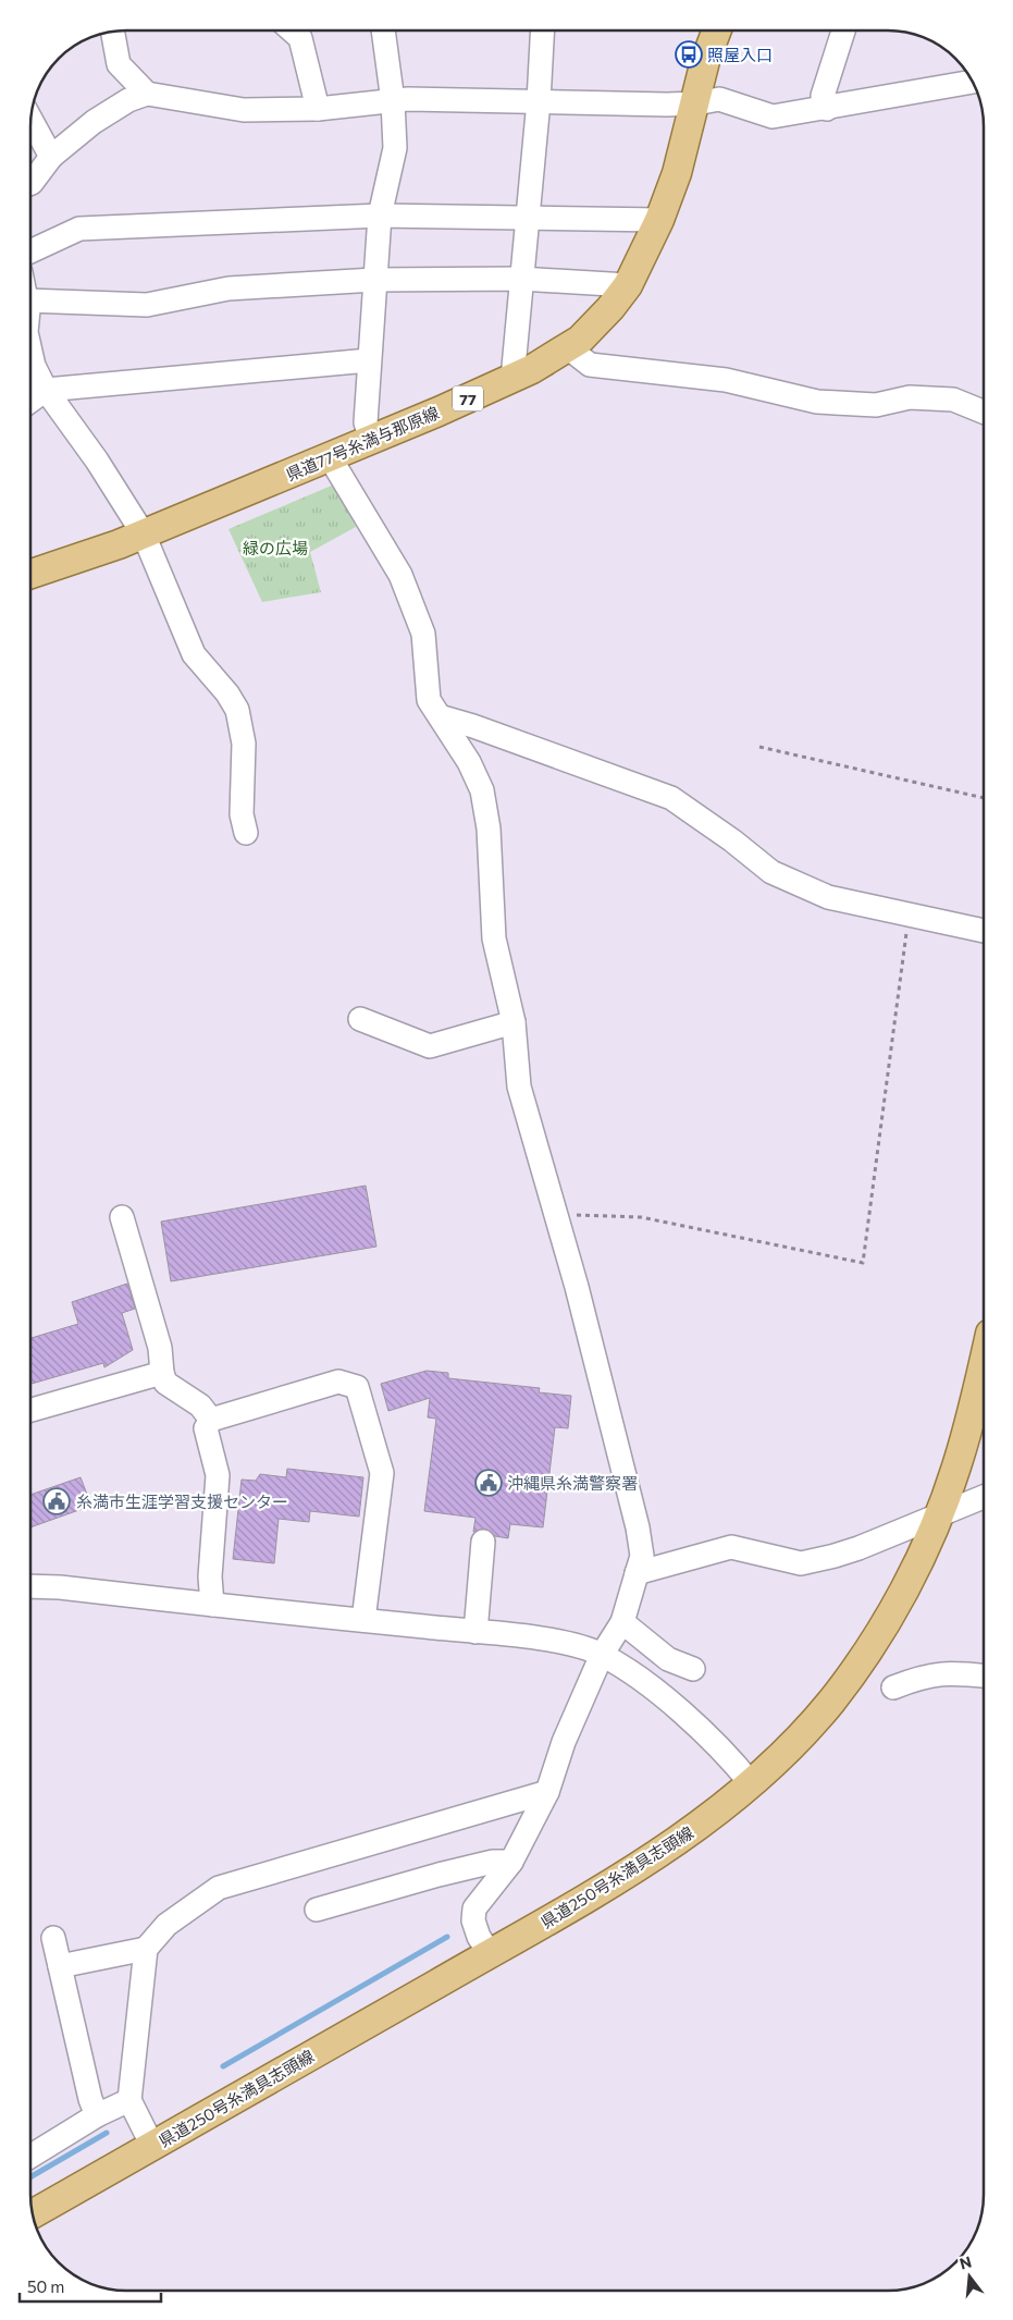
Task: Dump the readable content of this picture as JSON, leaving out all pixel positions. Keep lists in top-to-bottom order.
{
  "streets": {
    "main road": ["77", "県道77号糸満与那原線", "県道250号糸満具志頭線"]
  },
  "parks": ["緑の広場"],
  "places": {
    "bus stop": ["照屋入口"],
    "public building": ["沖縄県糸満警察署", "糸満市生涯学習支援センター"]
  },
  "scale_bar": "50 m",
  "north": "top"
}
